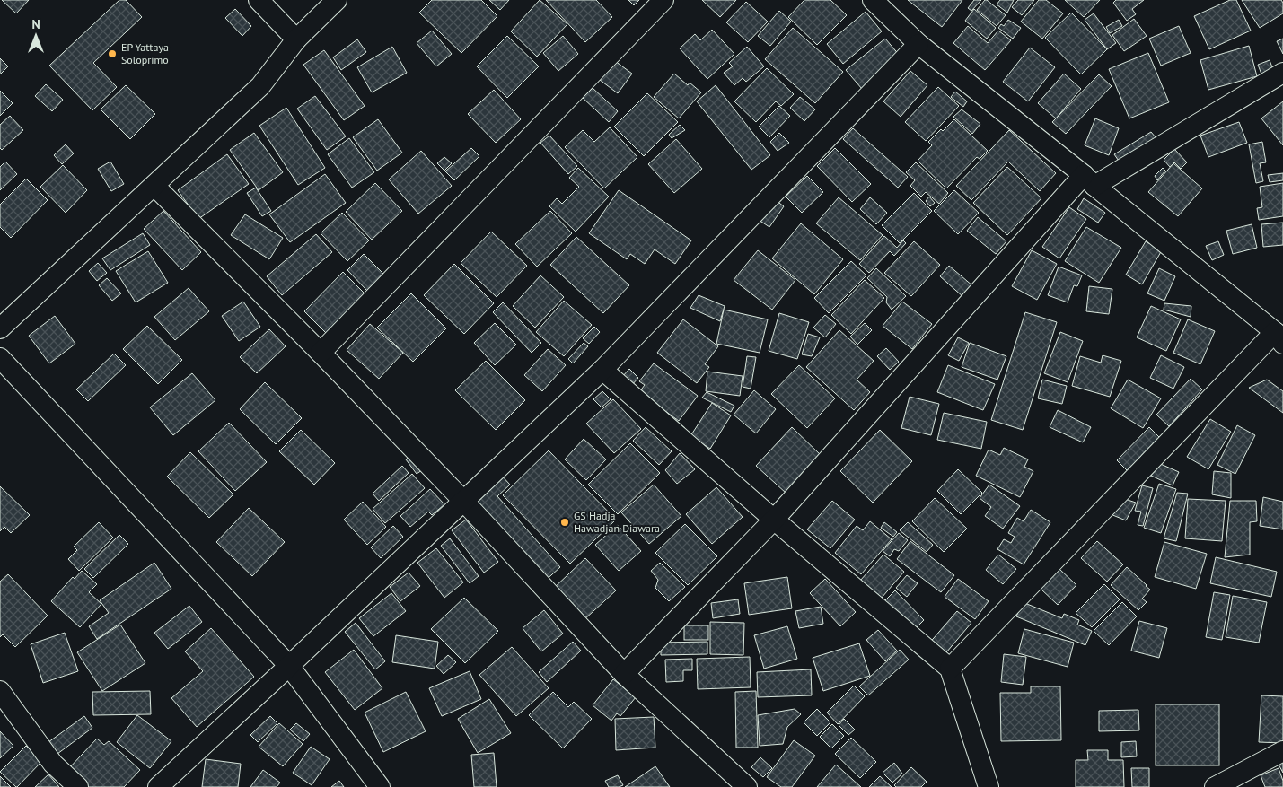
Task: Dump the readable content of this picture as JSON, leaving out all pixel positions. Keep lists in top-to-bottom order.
{
  "places": ["EP Yattaya Soloprimo", "GS Hadja Hawadjan Diawara"],
  "north": "top"
}
